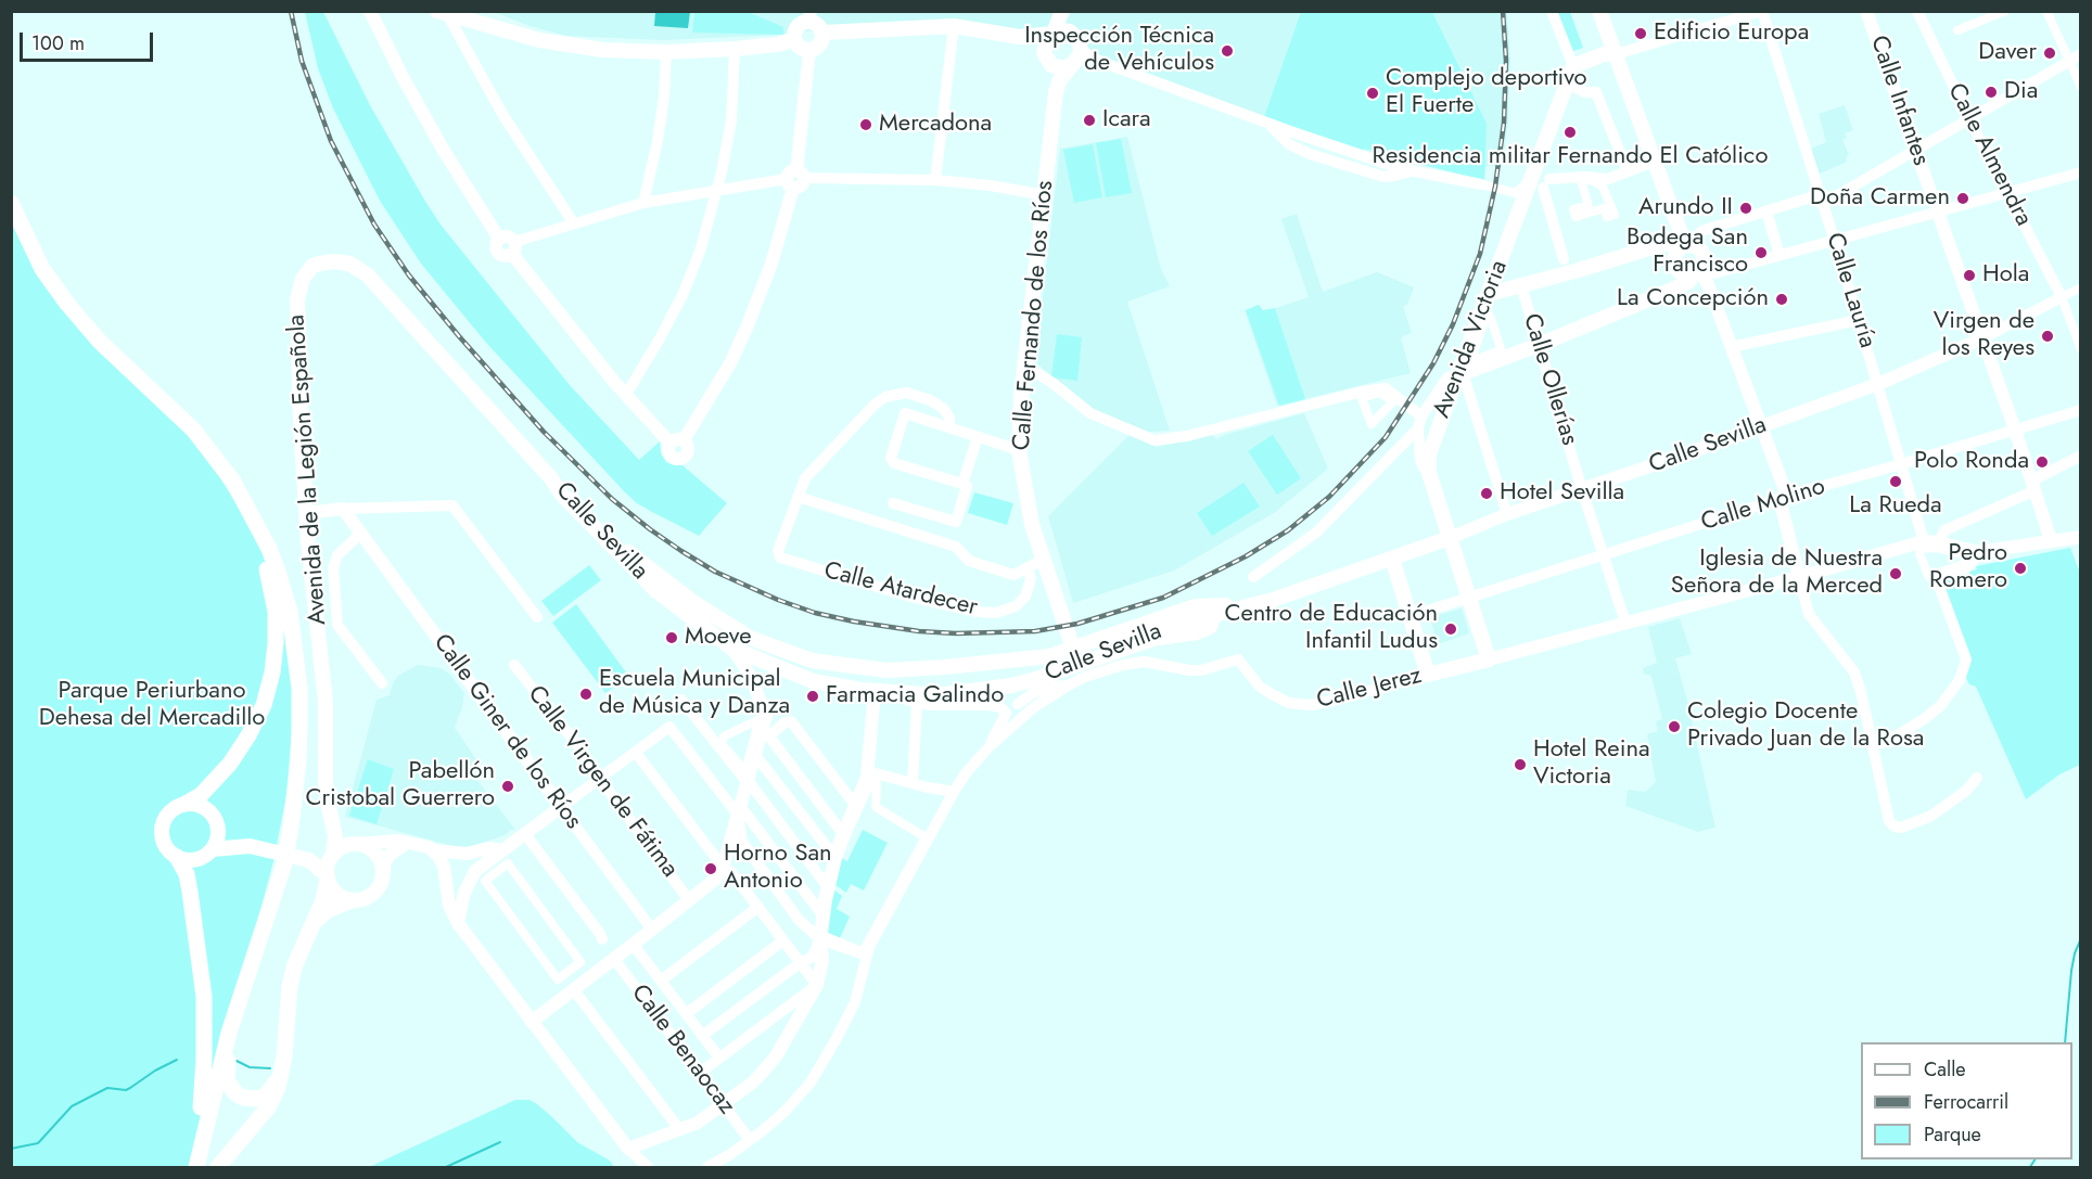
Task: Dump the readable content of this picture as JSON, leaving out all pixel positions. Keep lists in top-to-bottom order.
{
  "streets": {
    "main road": [
      "Calle Fernando de los Ríos",
      "Avenida Victoria",
      "Calle Sevilla",
      "Avenida de la Legión Española",
      "Calle Jerez"
    ],
    "street": [
      "Calle Infantes",
      "Calle Almendra",
      "Calle Lauría",
      "Calle Ollerías",
      "Calle Molino",
      "Calle Atardecer",
      "Calle Giner de los Ríos",
      "Calle Virgen de Fátima",
      "Calle Benaocaz"
    ]
  },
  "crossings": [
    ["Calle Infantes", "Calle Sevilla"],
    ["Calle Infantes", "Calle Molino"],
    ["Calle Almendra", "Calle Sevilla"],
    ["Calle Lauría", "Calle Sevilla"],
    ["Calle Lauría", "Calle Molino"],
    ["Calle Lauría", "Calle Jerez"],
    ["Calle Fernando de los Ríos", "Calle Sevilla"],
    ["Avenida Victoria", "Calle Sevilla"],
    ["Avenida Victoria", "Calle Molino"],
    ["Avenida Victoria", "Calle Jerez"],
    ["Calle Ollerías", "Calle Sevilla"],
    ["Calle Ollerías", "Calle Molino"],
    ["Calle Ollerías", "Calle Jerez"],
    ["Calle Sevilla", "Avenida de la Legión Española"]
  ],
  "parks": ["Parque Periurbano Dehesa del Mercadillo"],
  "places": [
    "Edificio Europa",
    "Inspección Técnica de Vehículos",
    "Daver",
    "Dia",
    "Complejo deportivo El Fuerte",
    "Icara",
    "Mercadona",
    "Residencia militar Fernando El Católico",
    "Doña Carmen",
    "Arundo II",
    "Bodega San Francisco",
    "Hola",
    "La Concepción",
    "Virgen de los Reyes",
    "Polo Ronda",
    "La Rueda",
    "Hotel Sevilla",
    "Pedro Romero",
    "Iglesia de Nuestra Señora de la Merced",
    "Centro de Educación Infantil Ludus",
    "Moeve",
    "Escuela Municipal de Música y Danza",
    "Farmacia Galindo",
    "Colegio Docente Privado Juan de la Rosa",
    "Hotel Reina Victoria",
    "Pabellón Cristobal Guerrero",
    "Horno San Antonio"
  ],
  "legend": ["Calle", "Ferrocarril", "Parque"],
  "scale_bar": "100 m"
}
